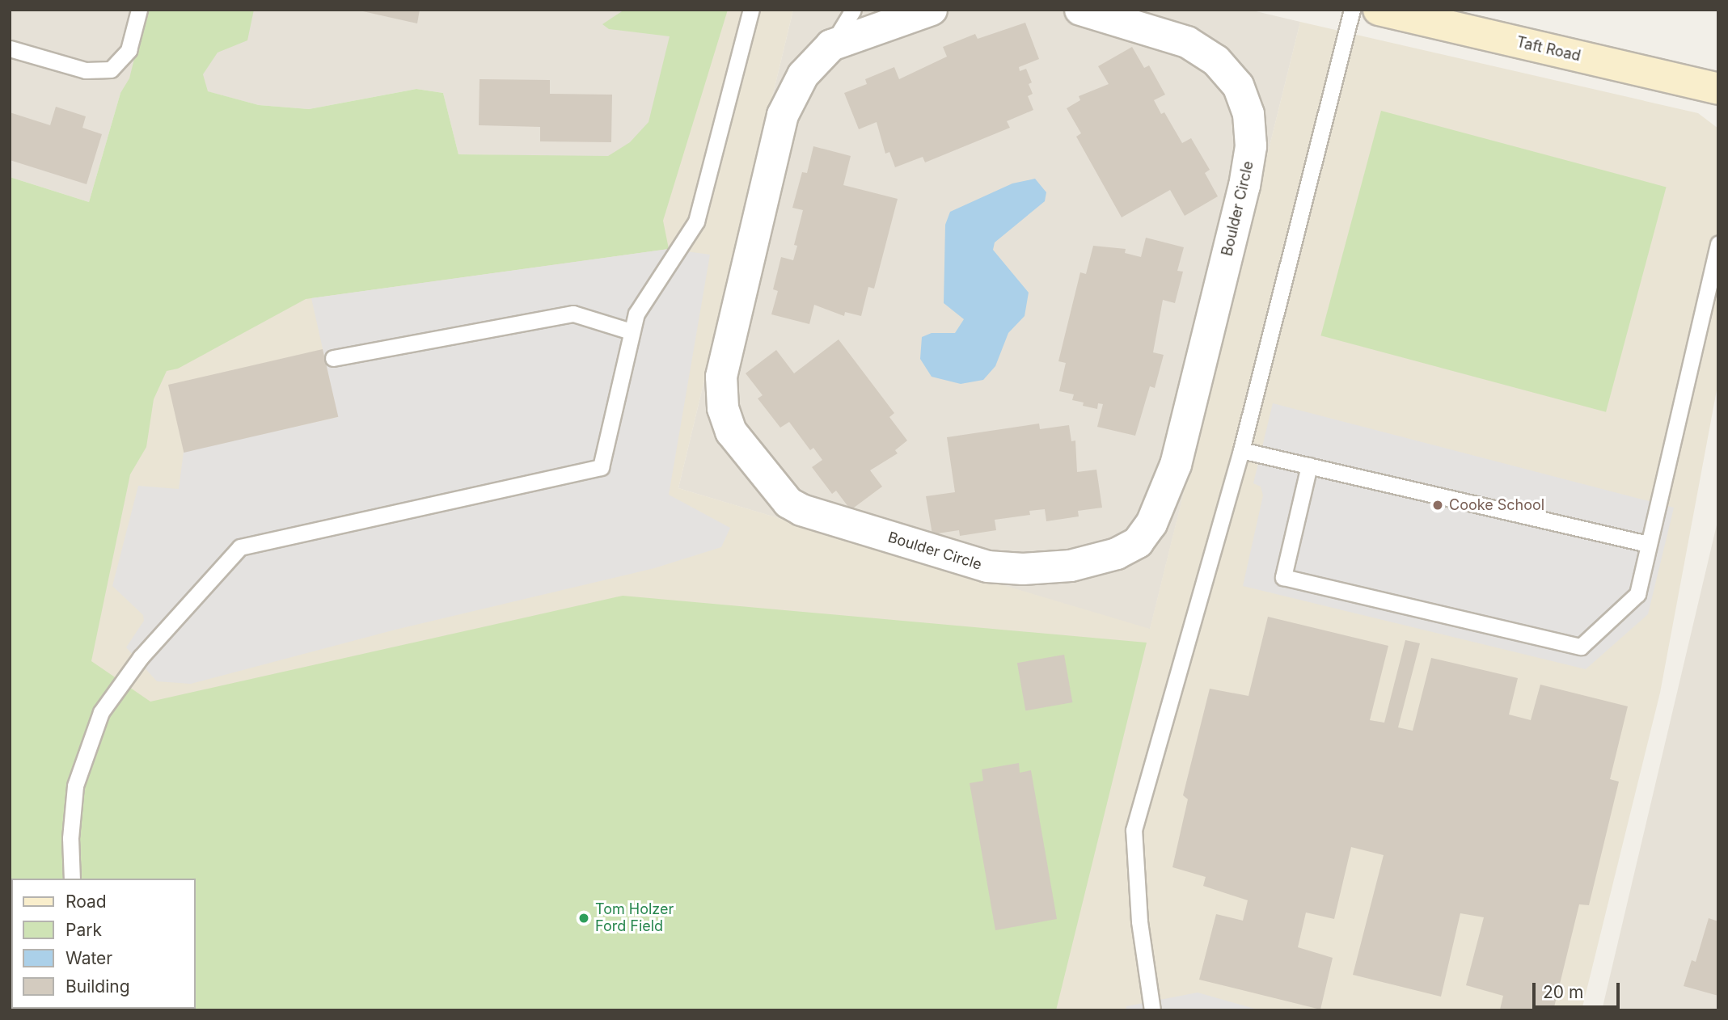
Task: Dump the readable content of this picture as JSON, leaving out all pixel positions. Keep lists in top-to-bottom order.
{
  "streets": {
    "street": ["Taft Road", "Boulder Circle"]
  },
  "places": ["Cooke School", "Tom Holzer Ford Field"],
  "legend": [
    "Road",
    "Park",
    "Water",
    "Building"
  ],
  "scale_bar": "20 m"
}
